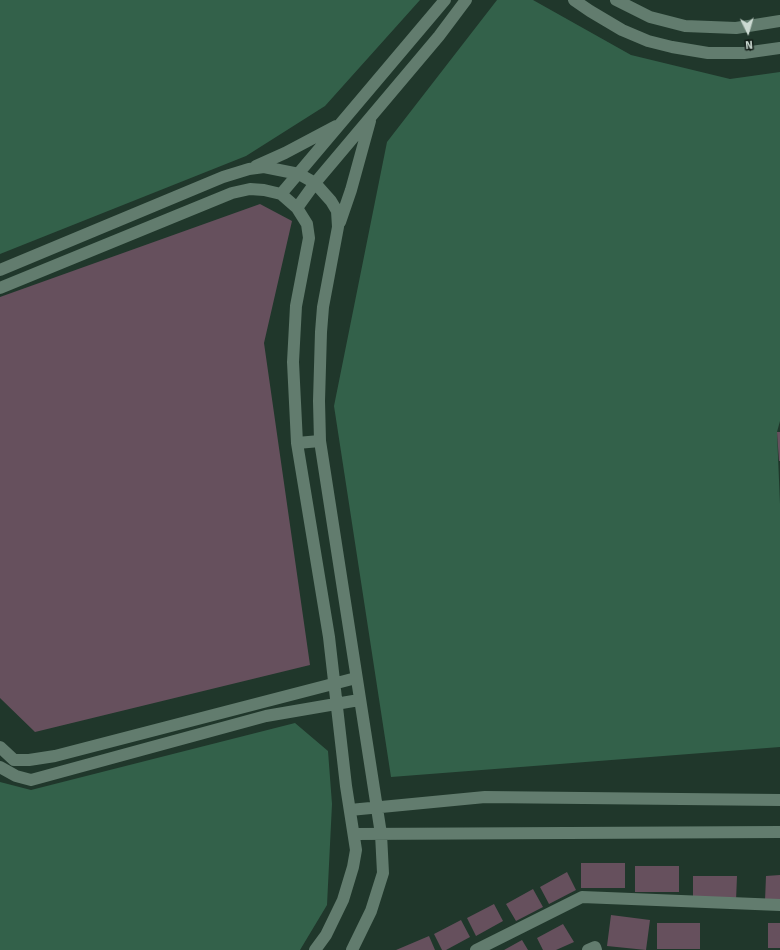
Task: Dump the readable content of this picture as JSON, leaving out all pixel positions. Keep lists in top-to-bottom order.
{
  "north": "bottom"
}
